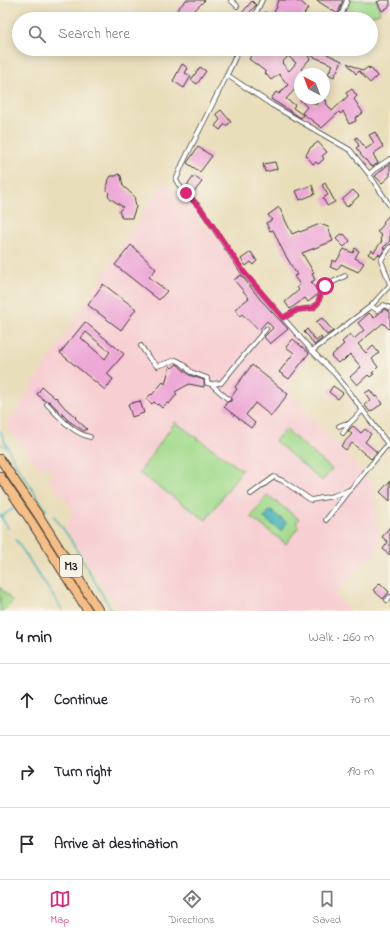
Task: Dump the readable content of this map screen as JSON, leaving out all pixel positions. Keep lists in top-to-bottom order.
{
  "streets": {
    "highway": ["M3"]
  },
  "north": "top left",
  "page": {
    "search": "Search here",
    "heading": ["4 min", "Walk · 260 m"],
    "list": [
      ["Continue", "70 m"],
      ["Turn right", "190 m"],
      "Arrive at destination"
    ],
    "nav": ["Map", "Directions", "Saved"]
  }
}
